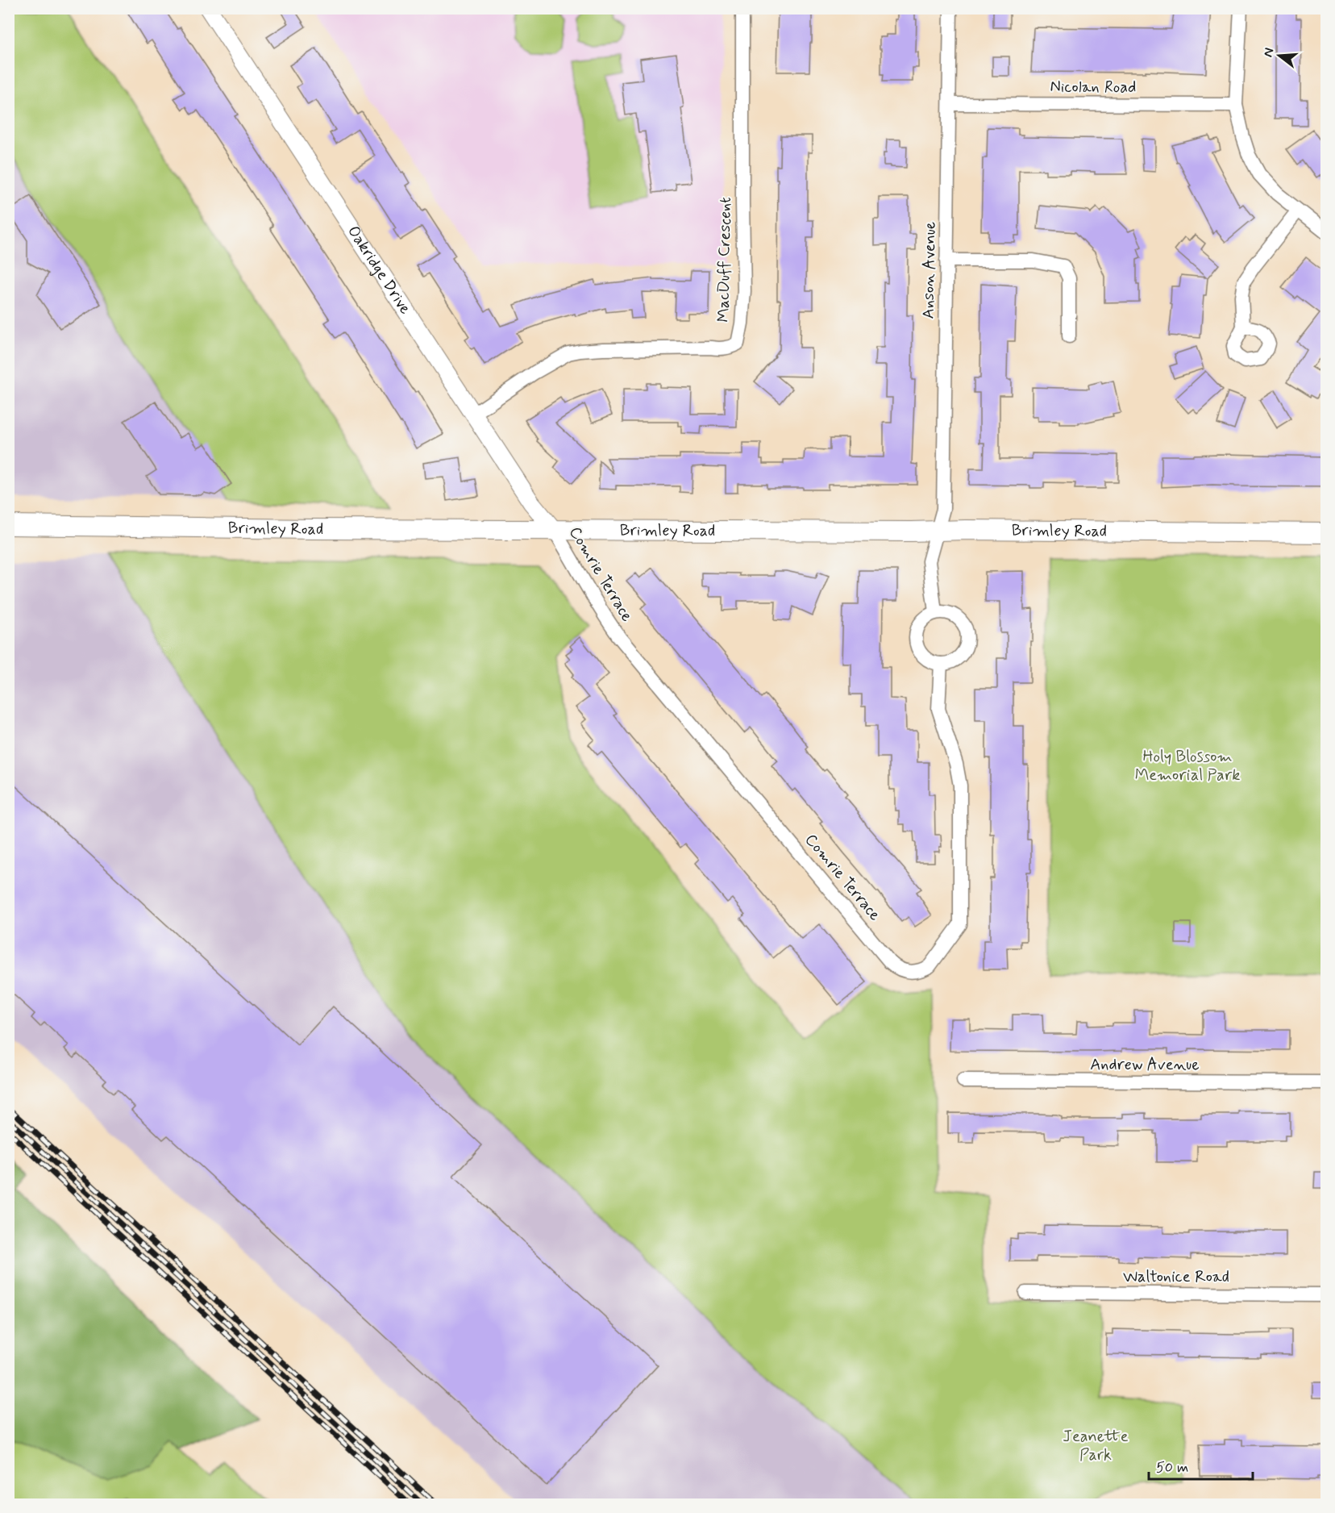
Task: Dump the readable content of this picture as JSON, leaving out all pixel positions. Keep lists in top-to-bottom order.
{
  "streets": {
    "main road": ["Brimley Road"],
    "street": [
      "Nicolan Road",
      "MacDuff Crescent",
      "Oakridge Drive",
      "Anson Avenue",
      "Comrie Terrace",
      "Andrew Avenue",
      "Waltonice Road"
    ]
  },
  "crossings": [
    ["Nicolan Road", "Anson Avenue"],
    ["MacDuff Crescent", "Oakridge Drive"],
    ["Oakridge Drive", "Brimley Road"],
    ["Oakridge Drive", "Comrie Terrace"],
    ["Anson Avenue", "Brimley Road"],
    ["Brimley Road", "Comrie Terrace"]
  ],
  "parks": ["Holy Blossom Memorial Park", "Jeanette Park"],
  "scale_bar": "50 m",
  "north": "left"
}
